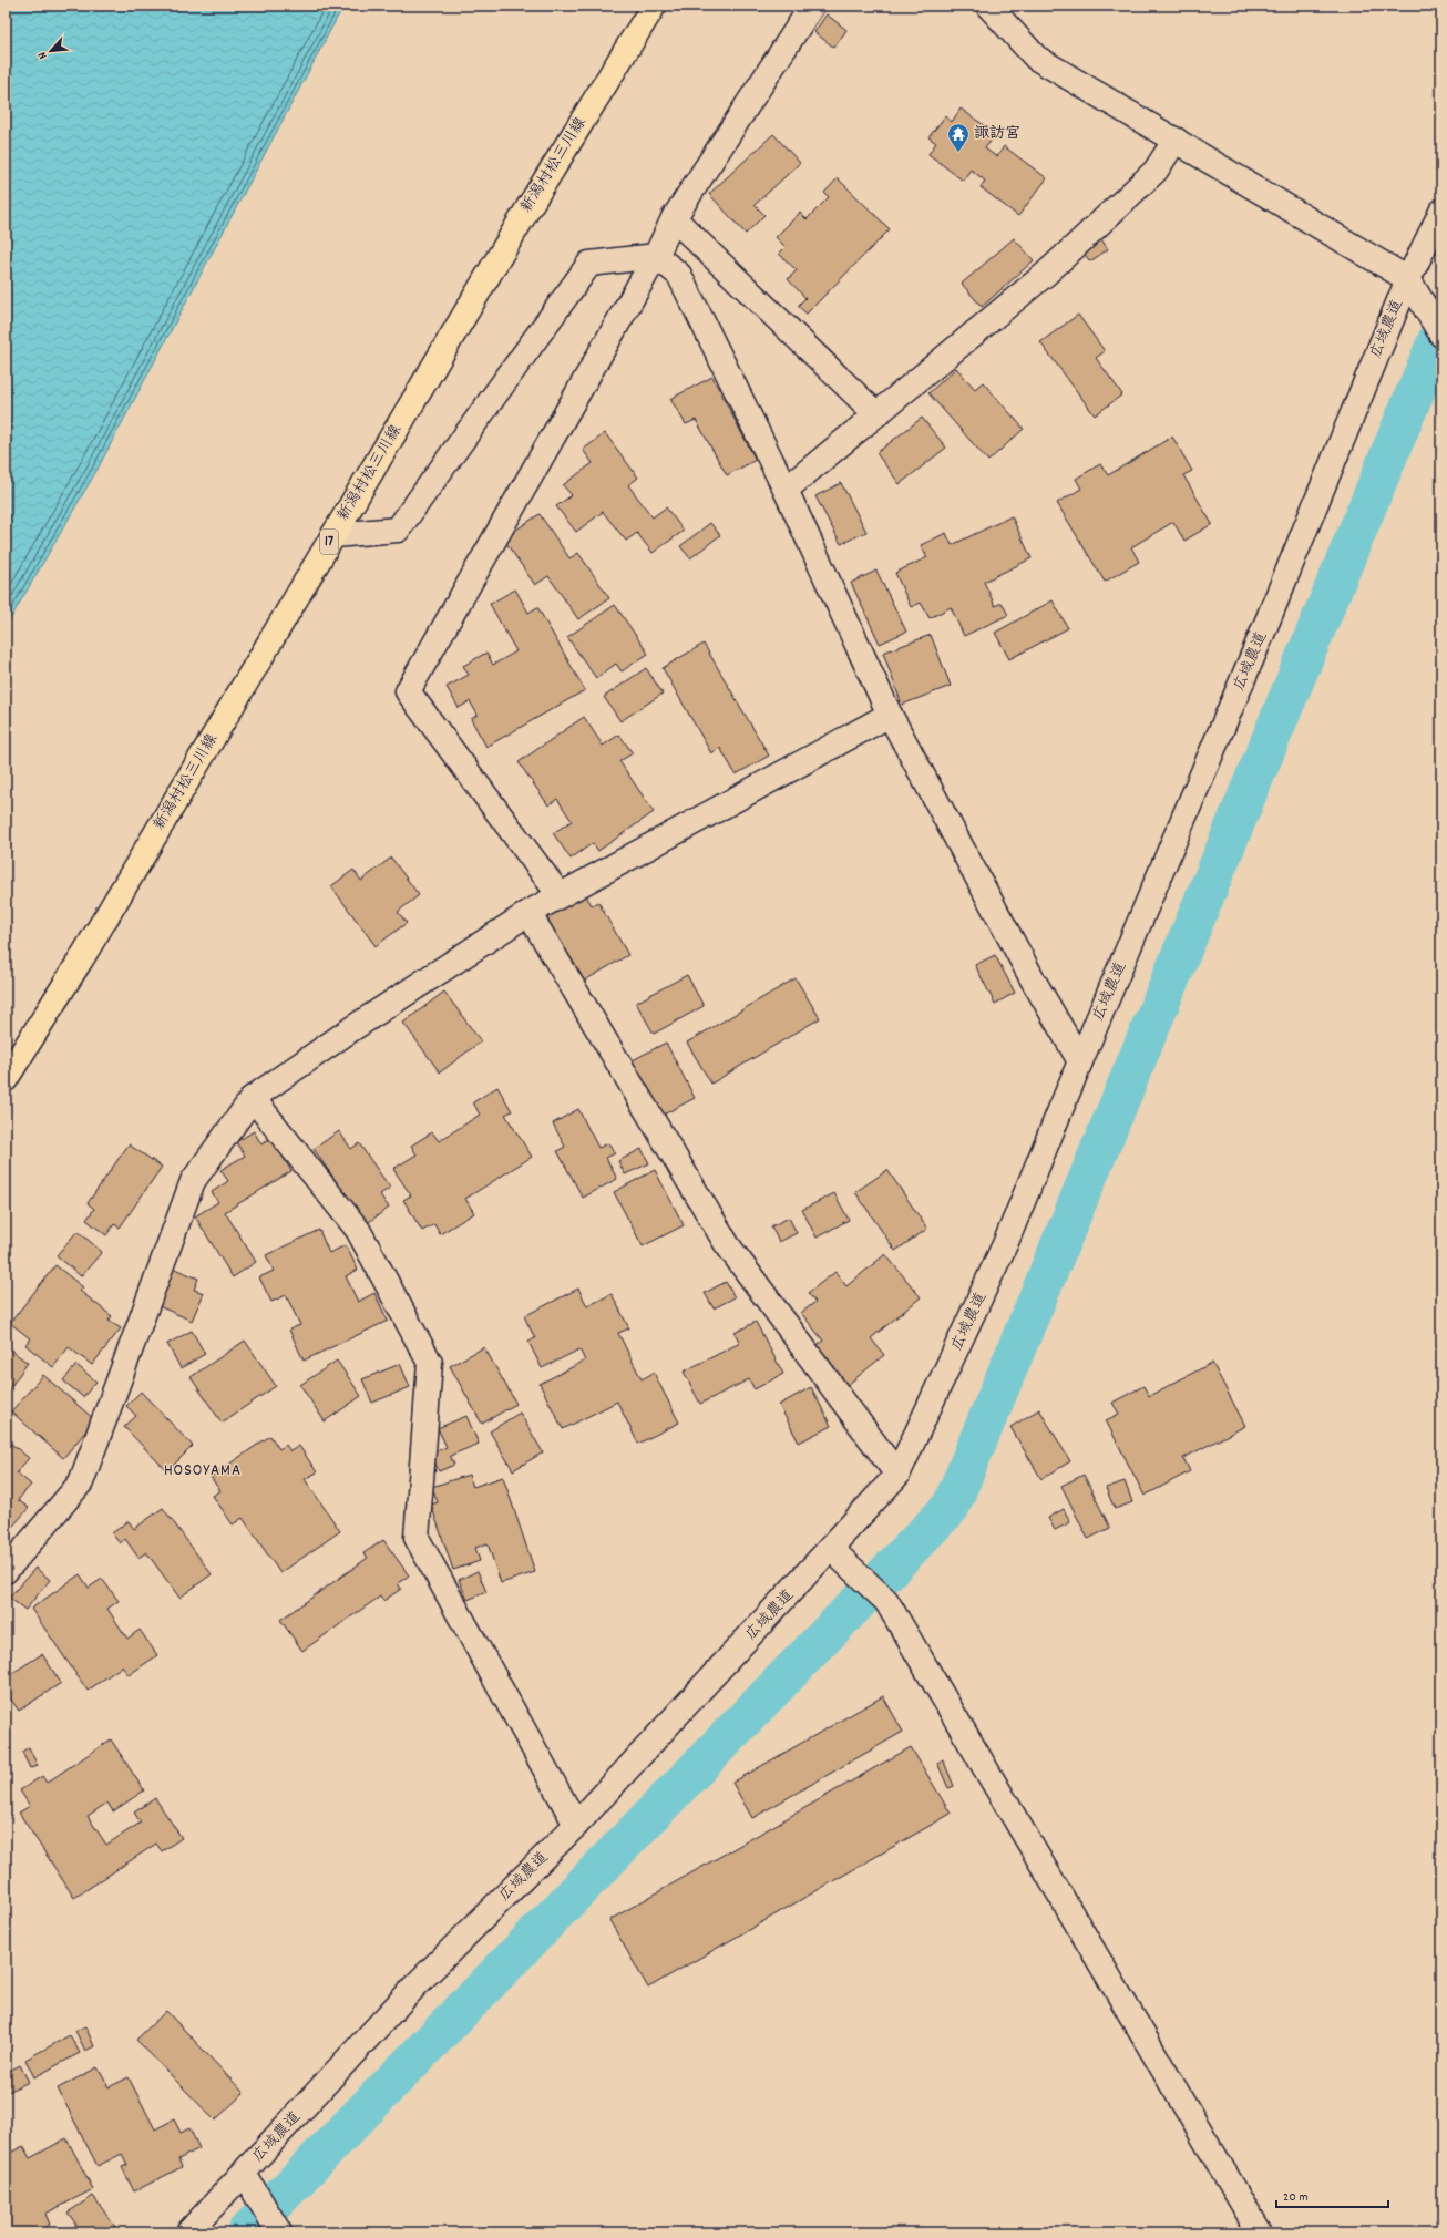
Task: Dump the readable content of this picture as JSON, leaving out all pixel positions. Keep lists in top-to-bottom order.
{
  "streets": {
    "main road": ["新潟村松三川線", "17"],
    "street": ["広域農道"]
  },
  "districts": ["HOSOYAMA"],
  "places": {
    "temple": ["諏訪宮"]
  },
  "scale_bar": "20 m",
  "north": "bottom left"
}
